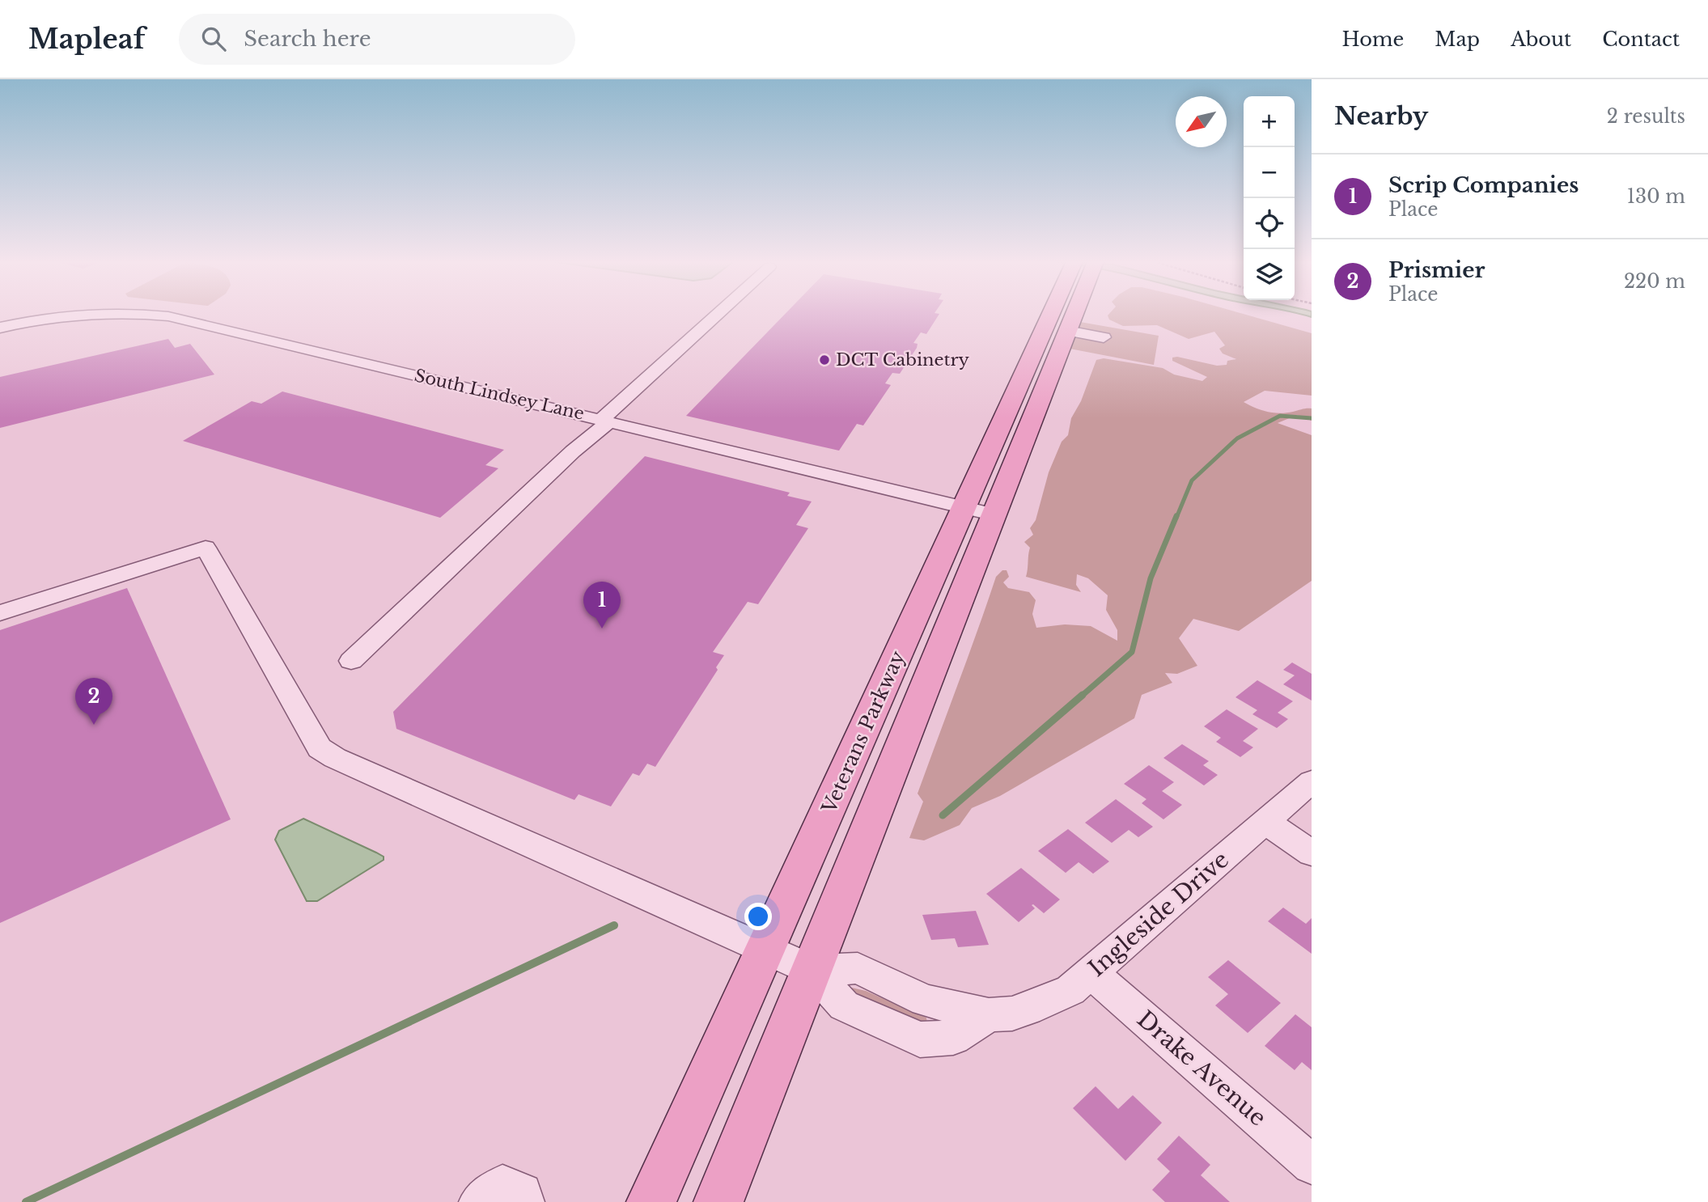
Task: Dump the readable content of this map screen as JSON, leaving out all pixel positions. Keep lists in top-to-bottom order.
{
  "streets": {
    "main road": ["Veterans Parkway"],
    "street": ["South Lindsey Lane", "Ingleside Drive", "Drake Avenue"]
  },
  "crossings": [
    ["South Lindsey Lane", "Veterans Parkway"],
    ["Veterans Parkway", "Ingleside Drive"],
    ["Ingleside Drive", "Drake Avenue"]
  ],
  "places": ["DCT Cabinetry"],
  "north": "bottom left",
  "page": {
    "header": "Mapleaf",
    "search": "Search here",
    "nav": [
      "Home",
      "Map",
      "About",
      "Contact"
    ],
    "heading": ["Nearby", "2 results"],
    "map_buttons": ["+", "−"],
    "list": [
      {
        "mark": "1",
        "name": "Scrip Companies",
        "note": "Place",
        "value": "130 m"
      },
      {
        "mark": "2",
        "name": "Prismier",
        "note": "Place",
        "value": "220 m"
      }
    ],
    "pins": ["1", "2"]
  }
}
